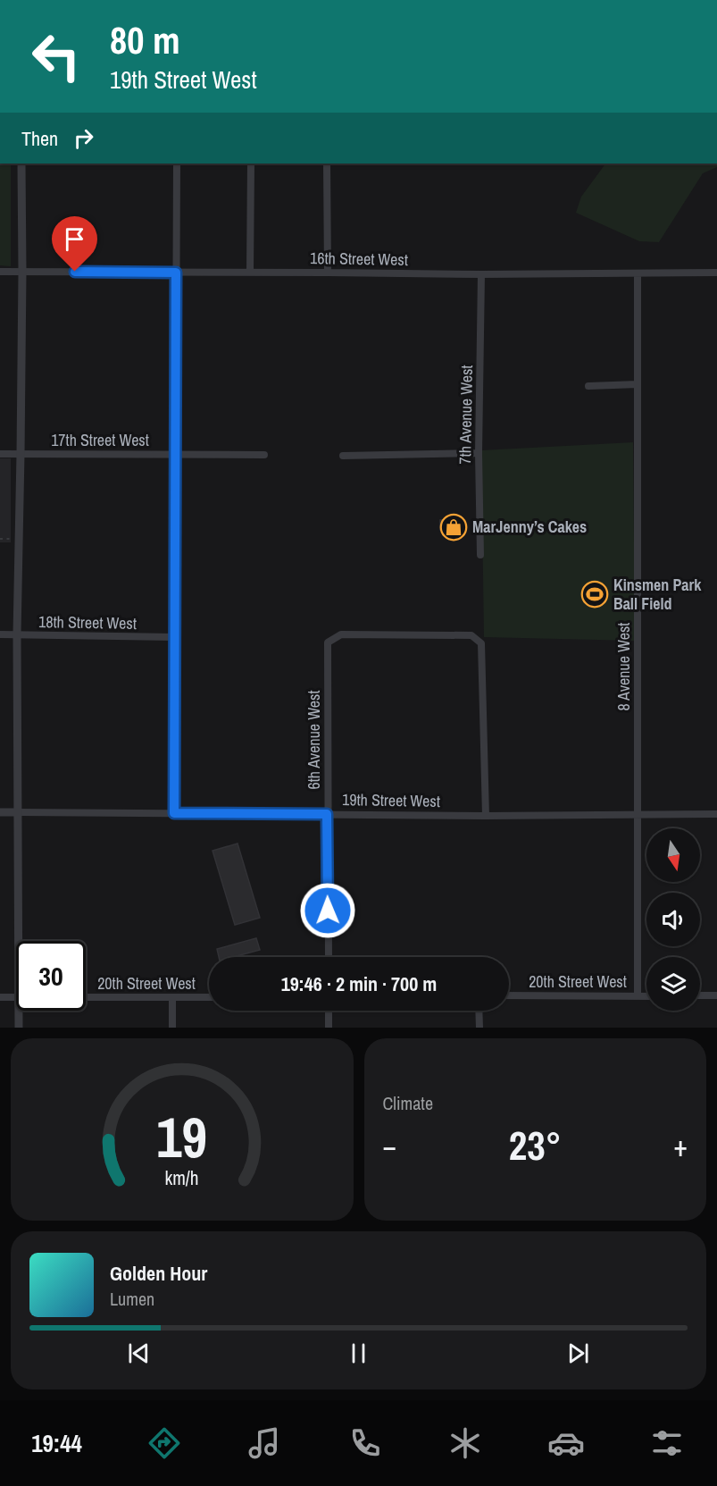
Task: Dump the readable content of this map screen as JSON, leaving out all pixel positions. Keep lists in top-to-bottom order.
{
  "streets": {
    "street": [
      "16th Street West",
      "7th Avenue West",
      "17th Street West",
      "18th Street West",
      "8 Avenue West",
      "6th Avenue West",
      "19th Street West",
      "20th Street West"
    ]
  },
  "crossings": [
    ["16th Street West", "7th Avenue West"],
    ["16th Street West", "8 Avenue West"],
    ["8 Avenue West", "19th Street West"],
    ["8 Avenue West", "20th Street West"],
    ["6th Avenue West", "19th Street West"]
  ],
  "places": {
    "shop": ["MarJenny’s Cakes"],
    "sports": ["Kinsmen Park Ball Field"]
  },
  "north": "bottom",
  "page": {
    "turn": ["80 m", "19th Street West"],
    "then": "Then",
    "limit": "30",
    "trip": "19:46 · 2 min · 700 m",
    "tile": "Climate",
    "heat": ["−", "23°", "+"],
    "song": ["Golden Hour", "Lumen"],
    "tabs": "19:44",
    "gauge": ["19", "km/h"]
  }
}
